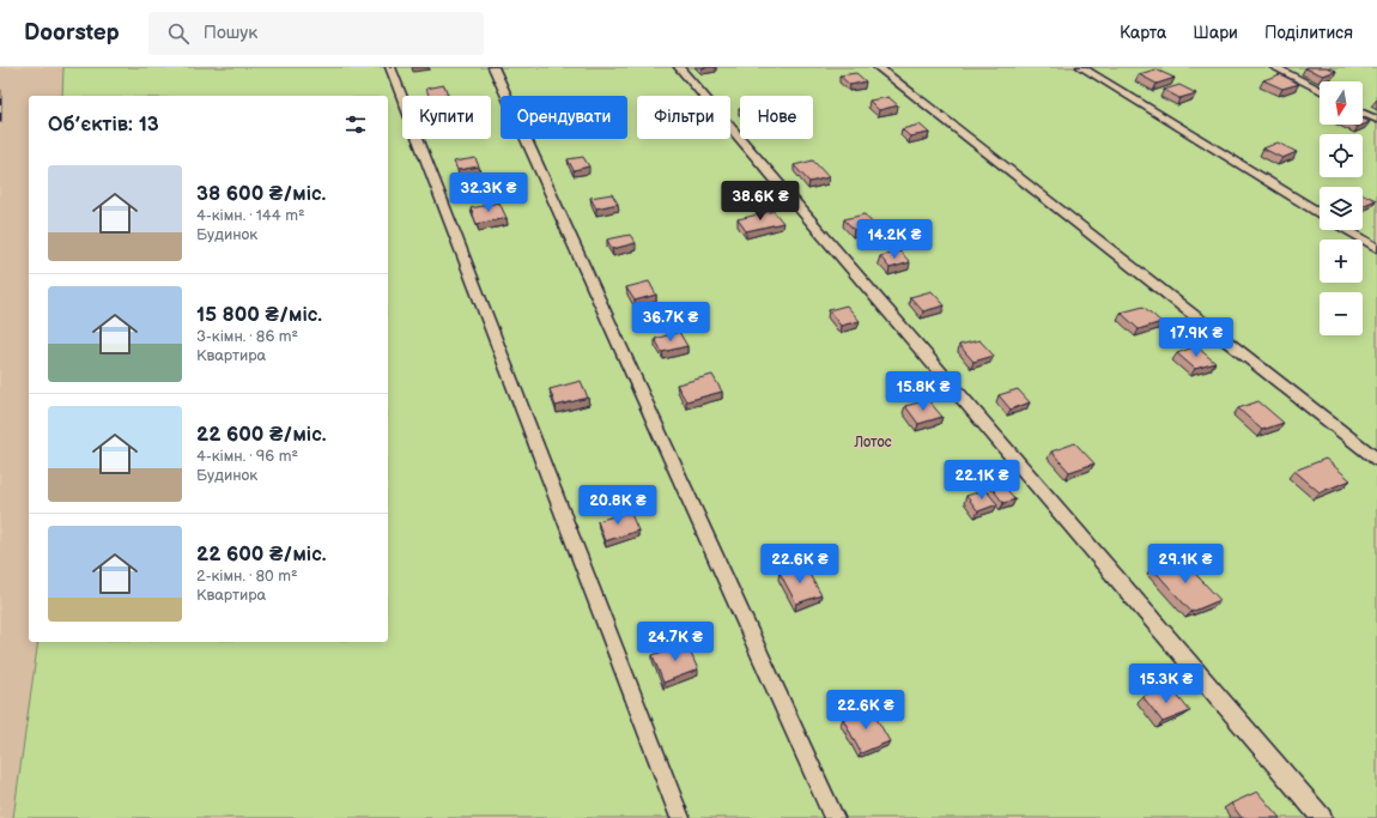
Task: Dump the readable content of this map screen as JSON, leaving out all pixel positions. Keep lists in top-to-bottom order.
{
  "parks": ["Лотос"],
  "north": "bottom",
  "page": {
    "header": "Doorstep",
    "search": "Пошук",
    "nav": ["Карта", "Шари", "Поділитися"],
    "map_buttons": ["+", "−"],
    "chip": [
      "Купити",
      "Орендувати",
      "Фільтри",
      "Нове"
    ],
    "heading": "Об’єктів: 13",
    "list": [
      {
        "name": "38 600 ₴/міс.",
        "note": "4-кімн. · 144 m² · Будинок"
      },
      {
        "name": "15 800 ₴/міс.",
        "note": "3-кімн. · 86 m² · Квартира"
      },
      {
        "name": "22 600 ₴/міс.",
        "note": "4-кімн. · 96 m² · Будинок"
      },
      {
        "name": "22 600 ₴/міс.",
        "note": "2-кімн. · 80 m² · Квартира"
      }
    ],
    "price": [
      "32.3K ₴",
      "38.6K ₴",
      "14.2K ₴",
      "36.7K ₴",
      "17.9K ₴",
      "15.8K ₴",
      "22.1K ₴",
      "20.8K ₴",
      "22.6K ₴",
      "29.1K ₴",
      "24.7K ₴",
      "15.3K ₴",
      "22.6K ₴"
    ]
  }
}
